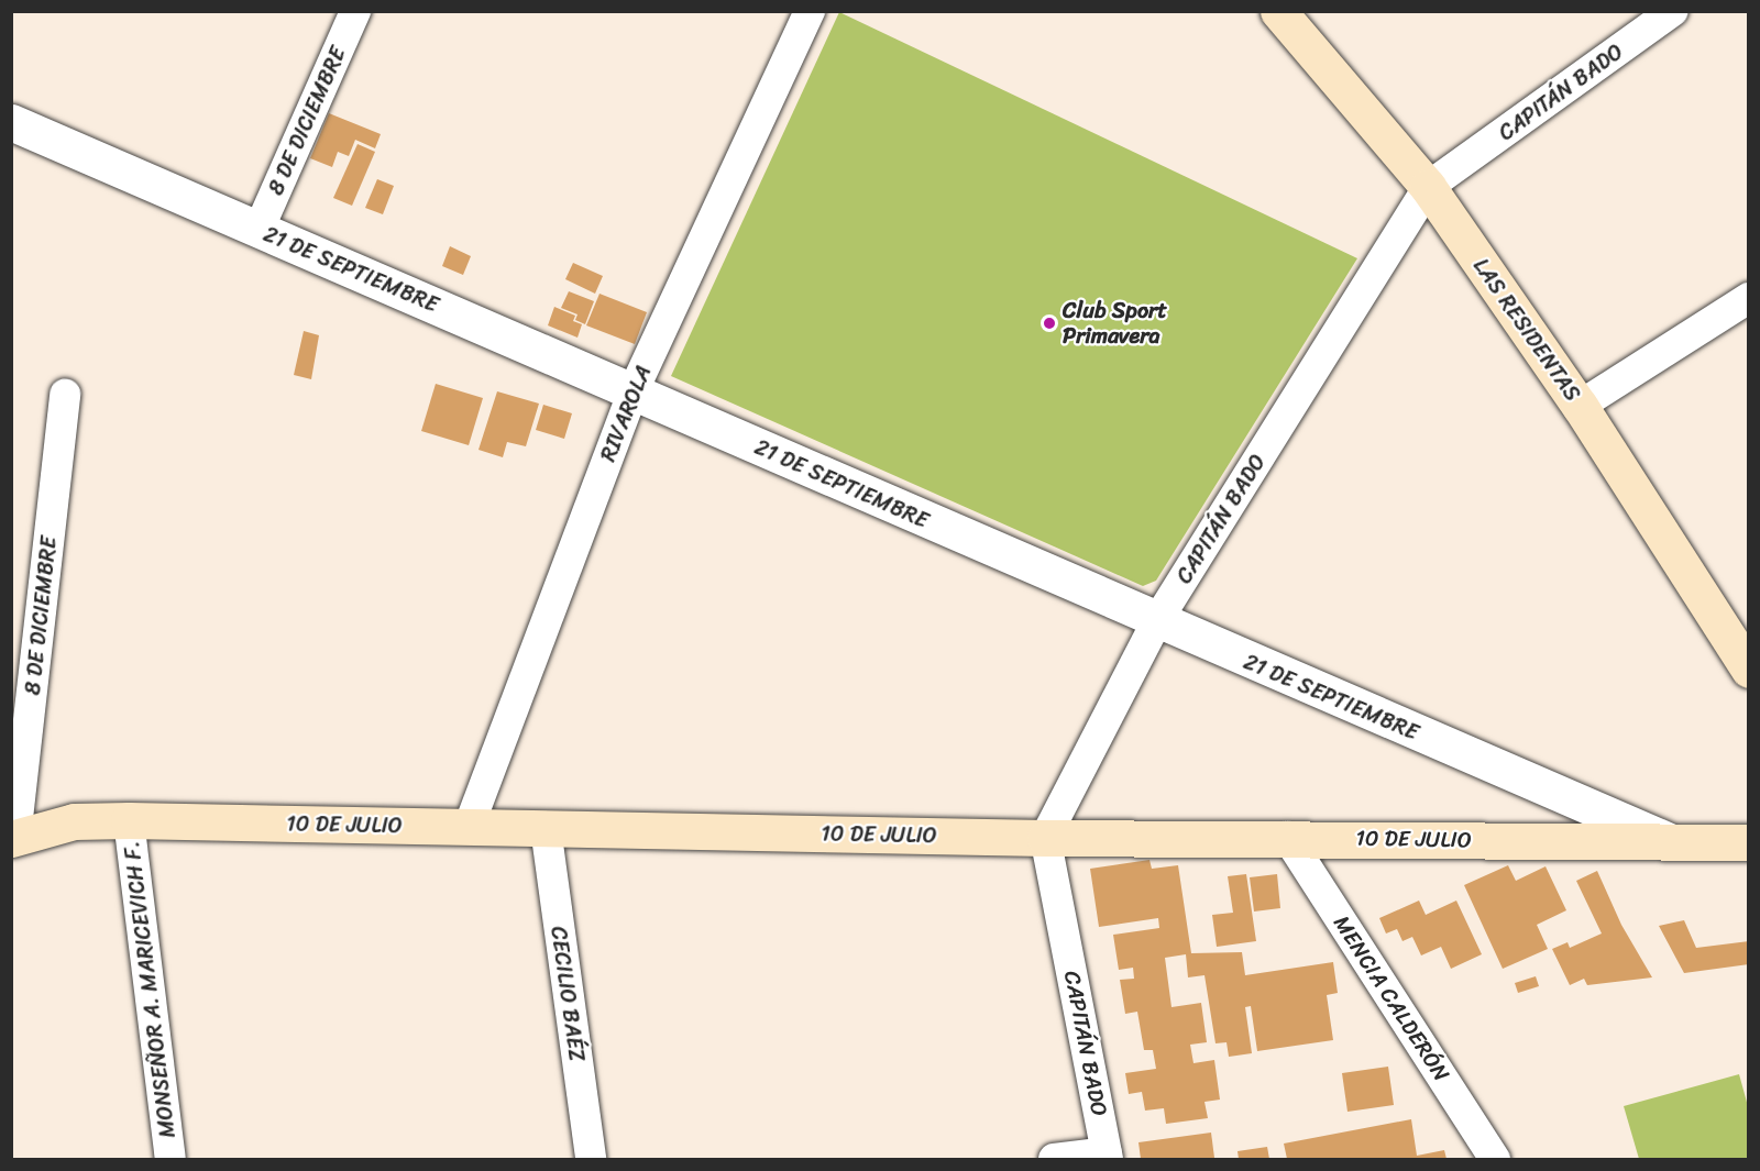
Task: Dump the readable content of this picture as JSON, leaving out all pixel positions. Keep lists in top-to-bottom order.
{
  "streets": {
    "main road": ["LAS RESIDENTAS", "10 DE JULIO"],
    "street": [
      "CAPITÁN BADO",
      "8 DE DICIEMBRE",
      "21 DE SEPTIEMBRE",
      "RIVAROLA",
      "MONSEÑOR A. MARICEVICH F.",
      "CECILIO BAÉZ",
      "MENCIA CALDERÓN"
    ]
  },
  "crossings": [
    ["CAPITÁN BADO", "21 DE SEPTIEMBRE"],
    ["CAPITÁN BADO", "LAS RESIDENTAS"],
    ["CAPITÁN BADO", "10 DE JULIO"],
    ["8 DE DICIEMBRE", "21 DE SEPTIEMBRE"],
    ["8 DE DICIEMBRE", "10 DE JULIO"],
    ["21 DE SEPTIEMBRE", "RIVAROLA"],
    ["21 DE SEPTIEMBRE", "10 DE JULIO"],
    ["RIVAROLA", "10 DE JULIO"],
    ["10 DE JULIO", "MONSEÑOR A. MARICEVICH F."],
    ["10 DE JULIO", "CECILIO BAÉZ"],
    ["10 DE JULIO", "MENCIA CALDERÓN"]
  ],
  "places": ["Club Sport Primavera"]
}
